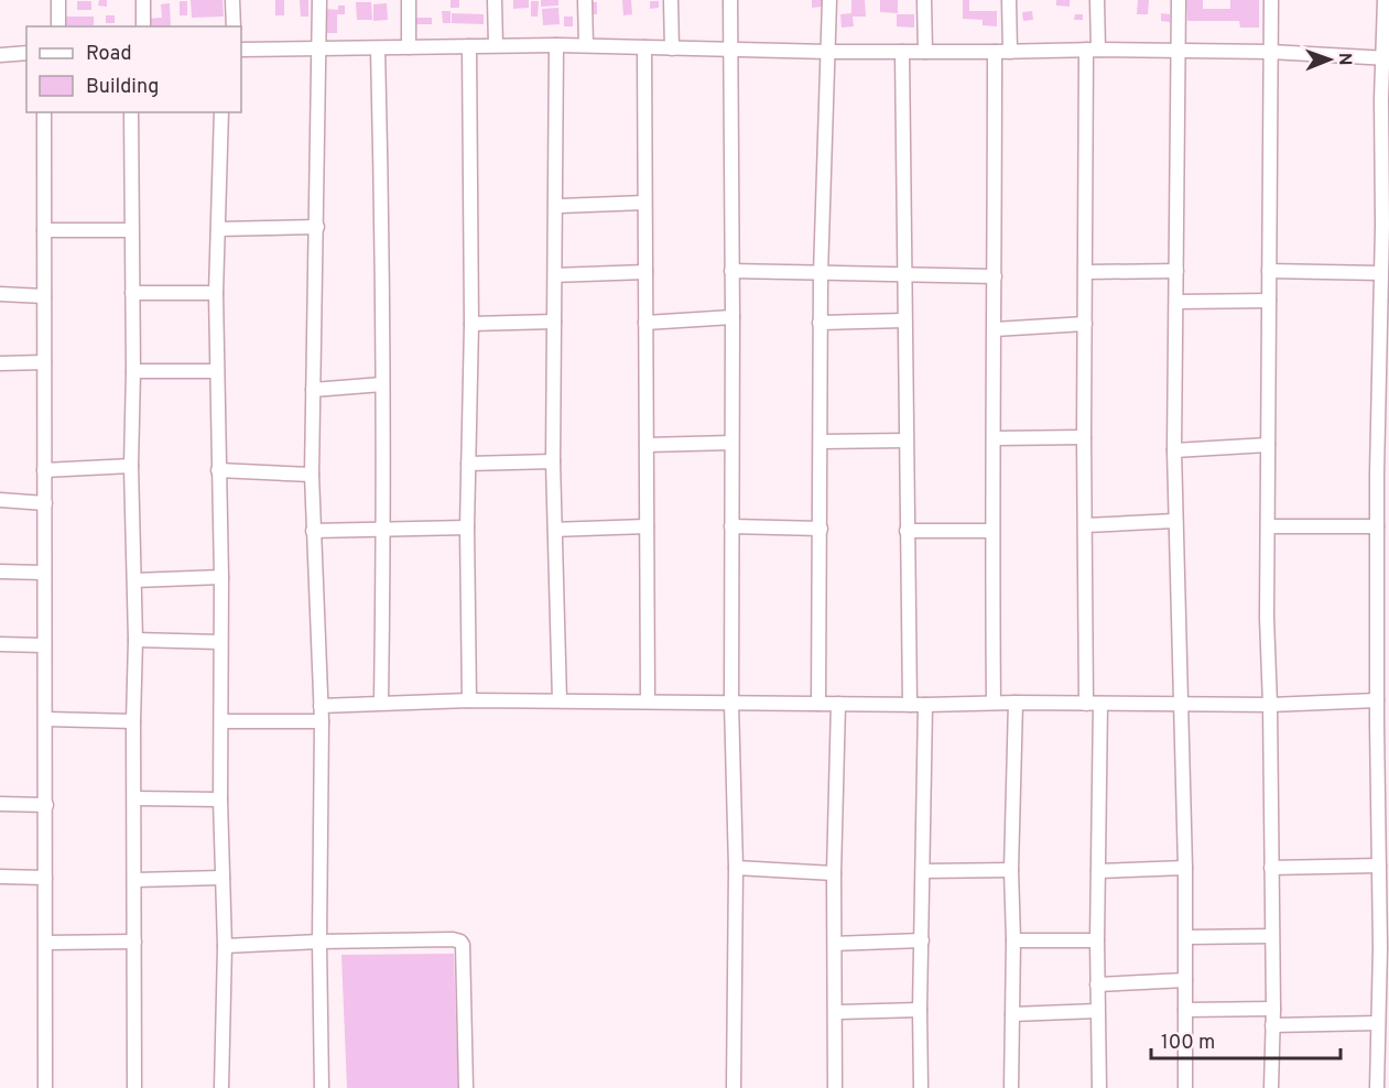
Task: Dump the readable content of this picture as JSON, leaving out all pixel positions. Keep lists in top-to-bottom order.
{
  "legend": ["Road", "Building"],
  "scale_bar": "100 m",
  "north": "right"
}
